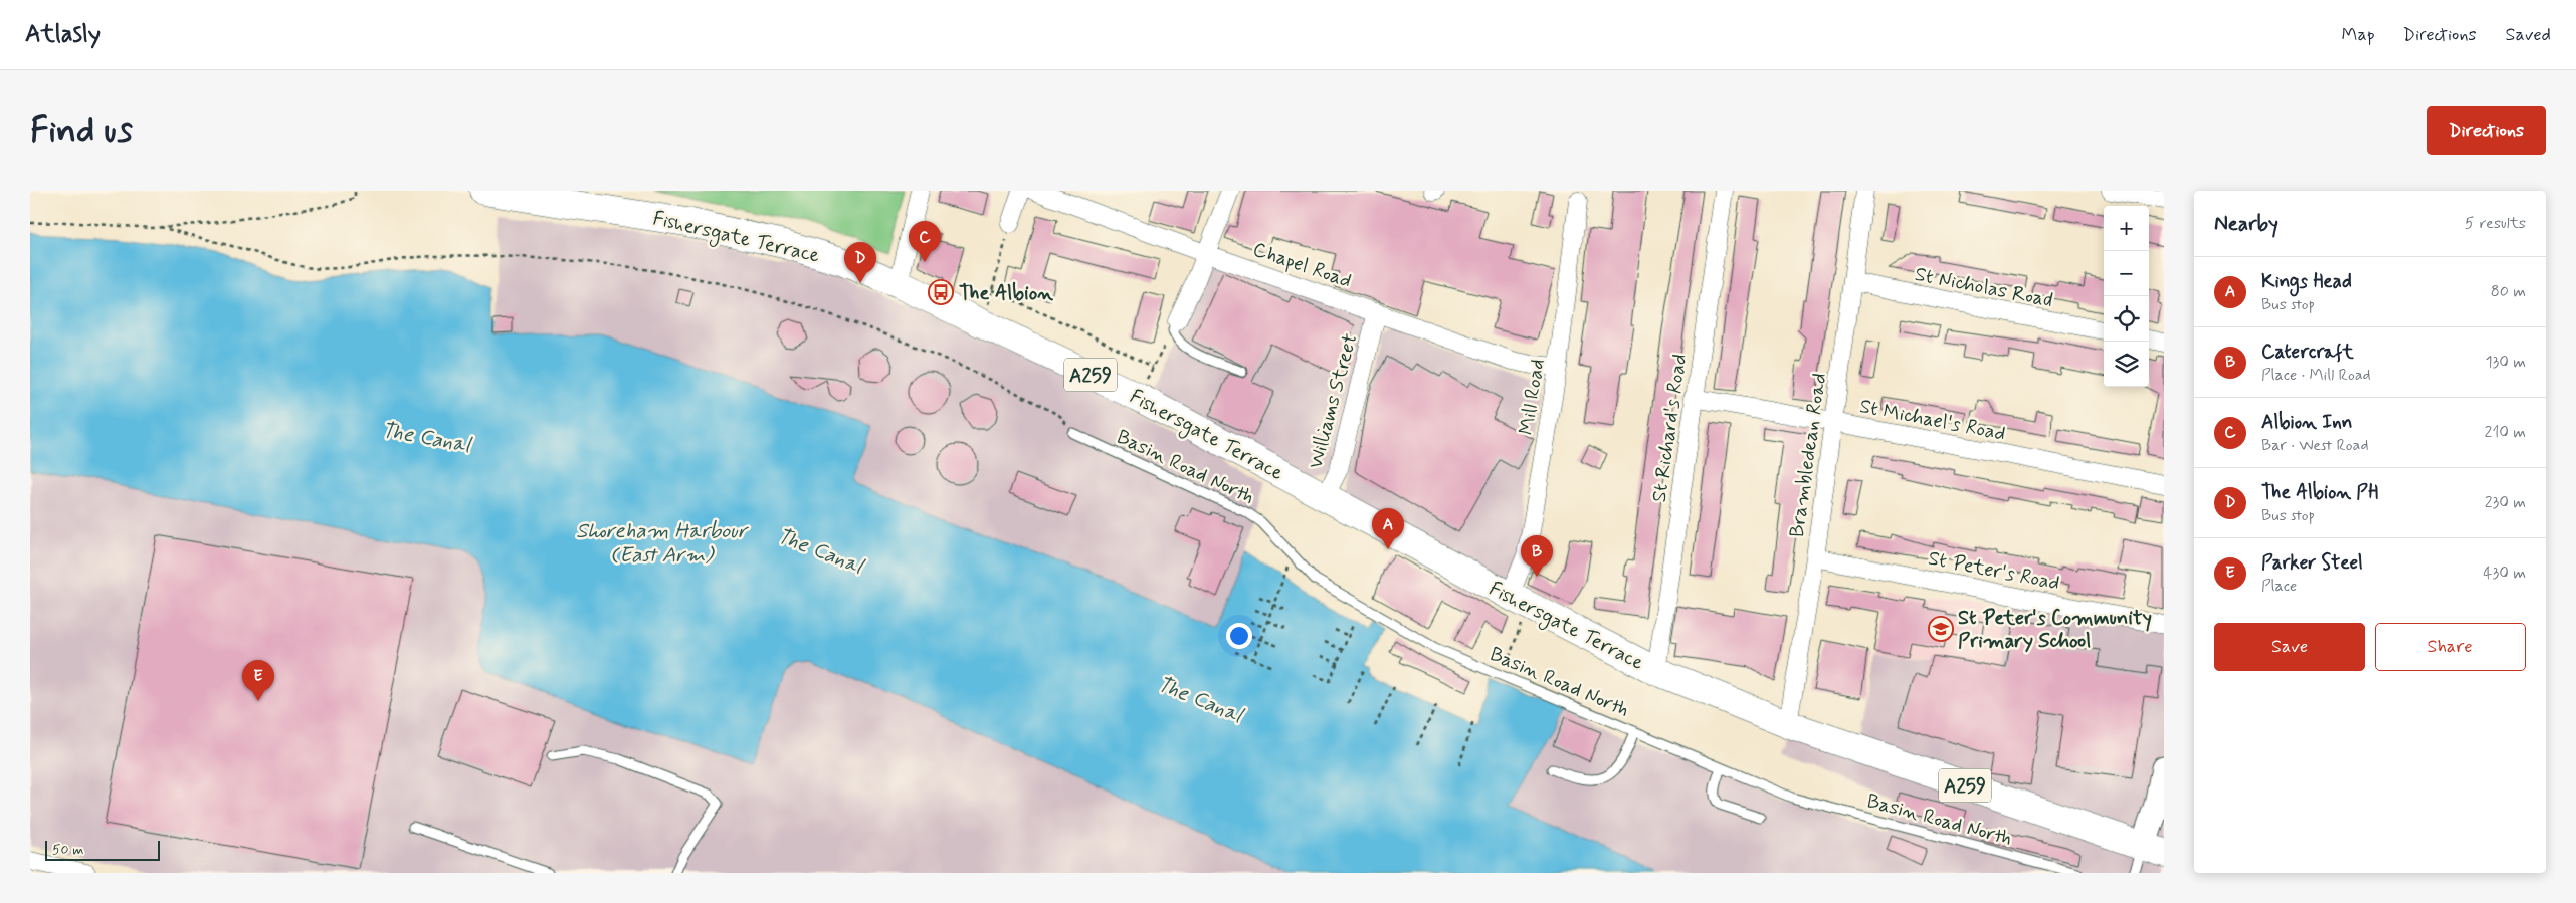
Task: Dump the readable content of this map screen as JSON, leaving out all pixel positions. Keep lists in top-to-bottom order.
{
  "streets": {
    "main road": ["Fishersgate Terrace", "A259"],
    "street": [
      "Chapel Road",
      "St Nicholas Road",
      "Mill Road",
      "Williams Street",
      "St Michael's Road",
      "St Richard's Road",
      "Brambledean Road",
      "St Peter's Road"
    ],
    "lane": ["Basin Road North"]
  },
  "crossings": [
    ["Fishersgate Terrace", "A259"],
    ["Fishersgate Terrace", "Mill Road"],
    ["Fishersgate Terrace", "Williams Street"],
    ["Fishersgate Terrace", "St Richard's Road"],
    ["Fishersgate Terrace", "Brambledean Road"],
    ["Chapel Road", "Mill Road"],
    ["Chapel Road", "Williams Street"],
    ["St Nicholas Road", "Brambledean Road"],
    ["A259", "Brambledean Road"],
    ["St Michael's Road", "St Richard's Road"],
    ["St Michael's Road", "Brambledean Road"],
    ["Brambledean Road", "St Peter's Road"]
  ],
  "water": ["The Canal", "Shoreham Harbour (East Arm)"],
  "places": {
    "bus stop": ["The Albion"],
    "school or university": ["St Peter's Community Primary School"]
  },
  "scale_bar": "50 m",
  "page": {
    "header": "Atlasly",
    "nav": ["Map", "Directions", "Saved"],
    "buttons": [
      "Directions",
      ["Save", "Share"]
    ],
    "title": "Find us",
    "heading": ["Nearby", "5 results"],
    "map_buttons": ["+", "−"],
    "pins": [
      "C",
      "D",
      "A",
      "B",
      "E"
    ],
    "list": [
      {
        "mark": "A",
        "name": "Kings Head",
        "note": "Bus stop",
        "value": "80 m"
      },
      {
        "mark": "B",
        "name": "Catercraft",
        "note": "Place · Mill Road",
        "value": "130 m"
      },
      {
        "mark": "C",
        "name": "Albion Inn",
        "note": "Bar · West Road",
        "value": "210 m"
      },
      {
        "mark": "D",
        "name": "The Albion PH",
        "note": "Bus stop",
        "value": "230 m"
      },
      {
        "mark": "E",
        "name": "Parker Steel",
        "note": "Place",
        "value": "430 m"
      }
    ],
    "scale": "50 m"
  }
}
